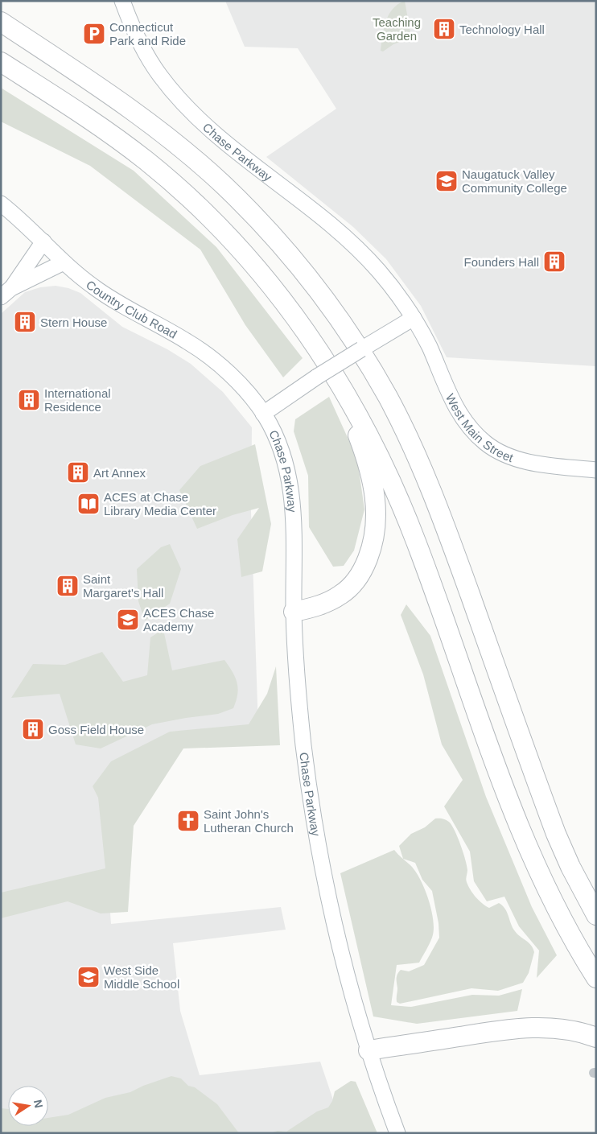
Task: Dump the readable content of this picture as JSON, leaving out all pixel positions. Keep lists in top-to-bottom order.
{
  "streets": {
    "main road": ["Chase Parkway", "Country Club Road", "West Main Street"]
  },
  "crossings": [
    ["Chase Parkway", "Country Club Road"],
    ["Chase Parkway", "West Main Street"]
  ],
  "parks": ["Teaching Garden"],
  "places": {
    "building": [
      "Technology Hall",
      "Founders Hall",
      "Stern House",
      "International Residence",
      "Art Annex",
      "Saint Margaret's Hall",
      "Goss Field House"
    ],
    "parking": ["Connecticut Park and Ride"],
    "school or university": ["Naugatuck Valley Community College", "ACES Chase Academy", "West Side Middle School"],
    "library": ["ACES at Chase Library Media Center"],
    "church": ["Saint John's Lutheran Church"]
  },
  "north": "right"
}
